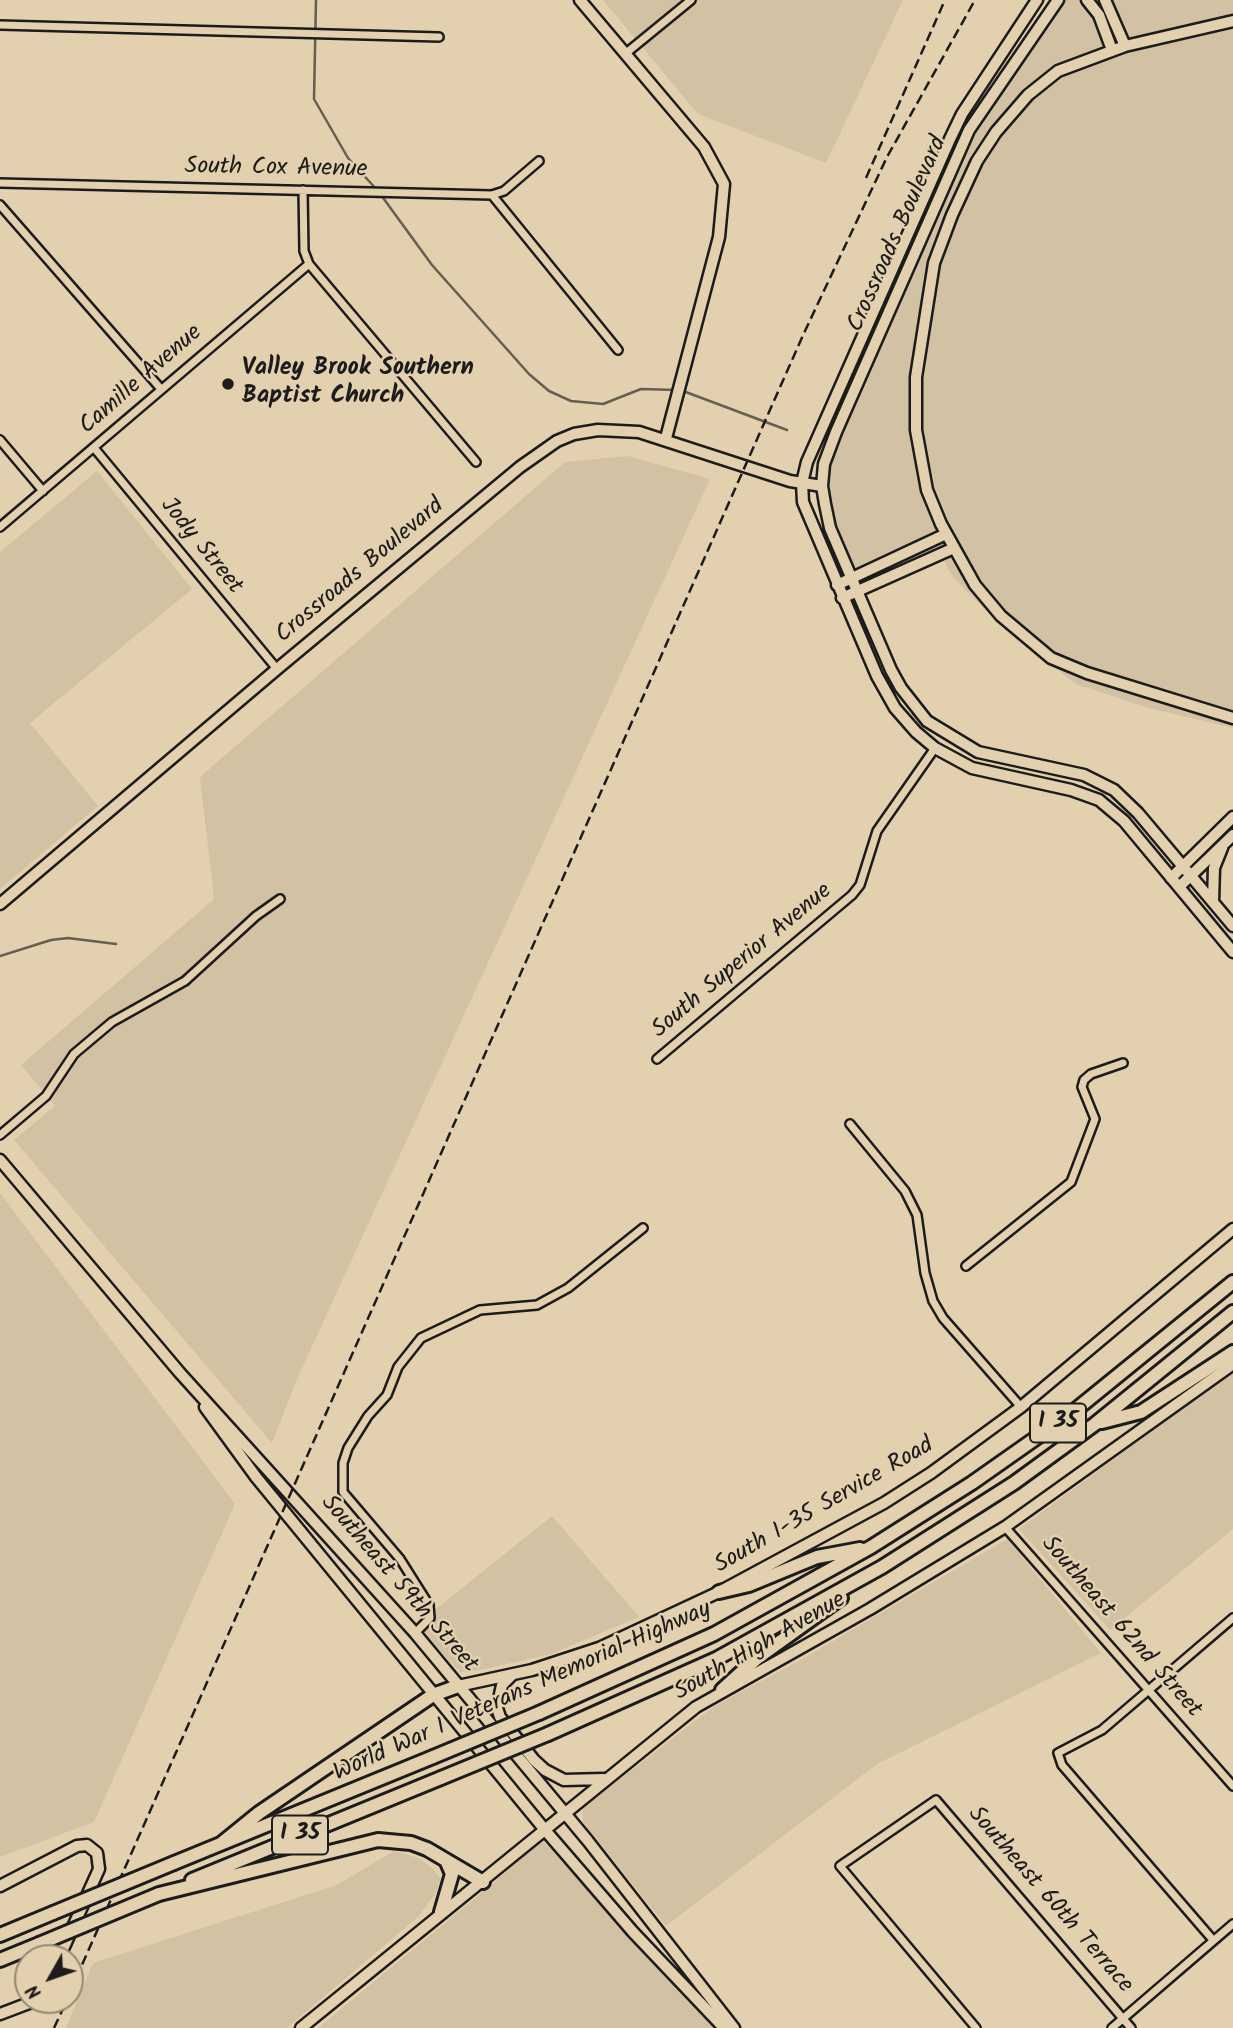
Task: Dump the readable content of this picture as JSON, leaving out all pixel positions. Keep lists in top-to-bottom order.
{
  "streets": {
    "highway": ["I 35", "World War I Veterans Memorial Highway"],
    "main road": [
      "Crossroads Boulevard",
      "South I-35 Service Road",
      "Southeast 59th Street",
      "South High Avenue"
    ],
    "street": [
      "South Cox Avenue",
      "Camille Avenue",
      "Jody Street",
      "South Superior Avenue",
      "Southeast 62nd Street",
      "Southeast 60th Terrace"
    ]
  },
  "crossings": [
    ["Crossroads Boulevard", "Jody Street"],
    ["Camille Avenue", "Jody Street"],
    ["South I-35 Service Road", "Southeast 59th Street"],
    ["Southeast 59th Street", "South High Avenue"],
    ["Southeast 62nd Street", "South High Avenue"]
  ],
  "places": ["Valley Brook Southern Baptist Church"],
  "north": "bottom left"
}
